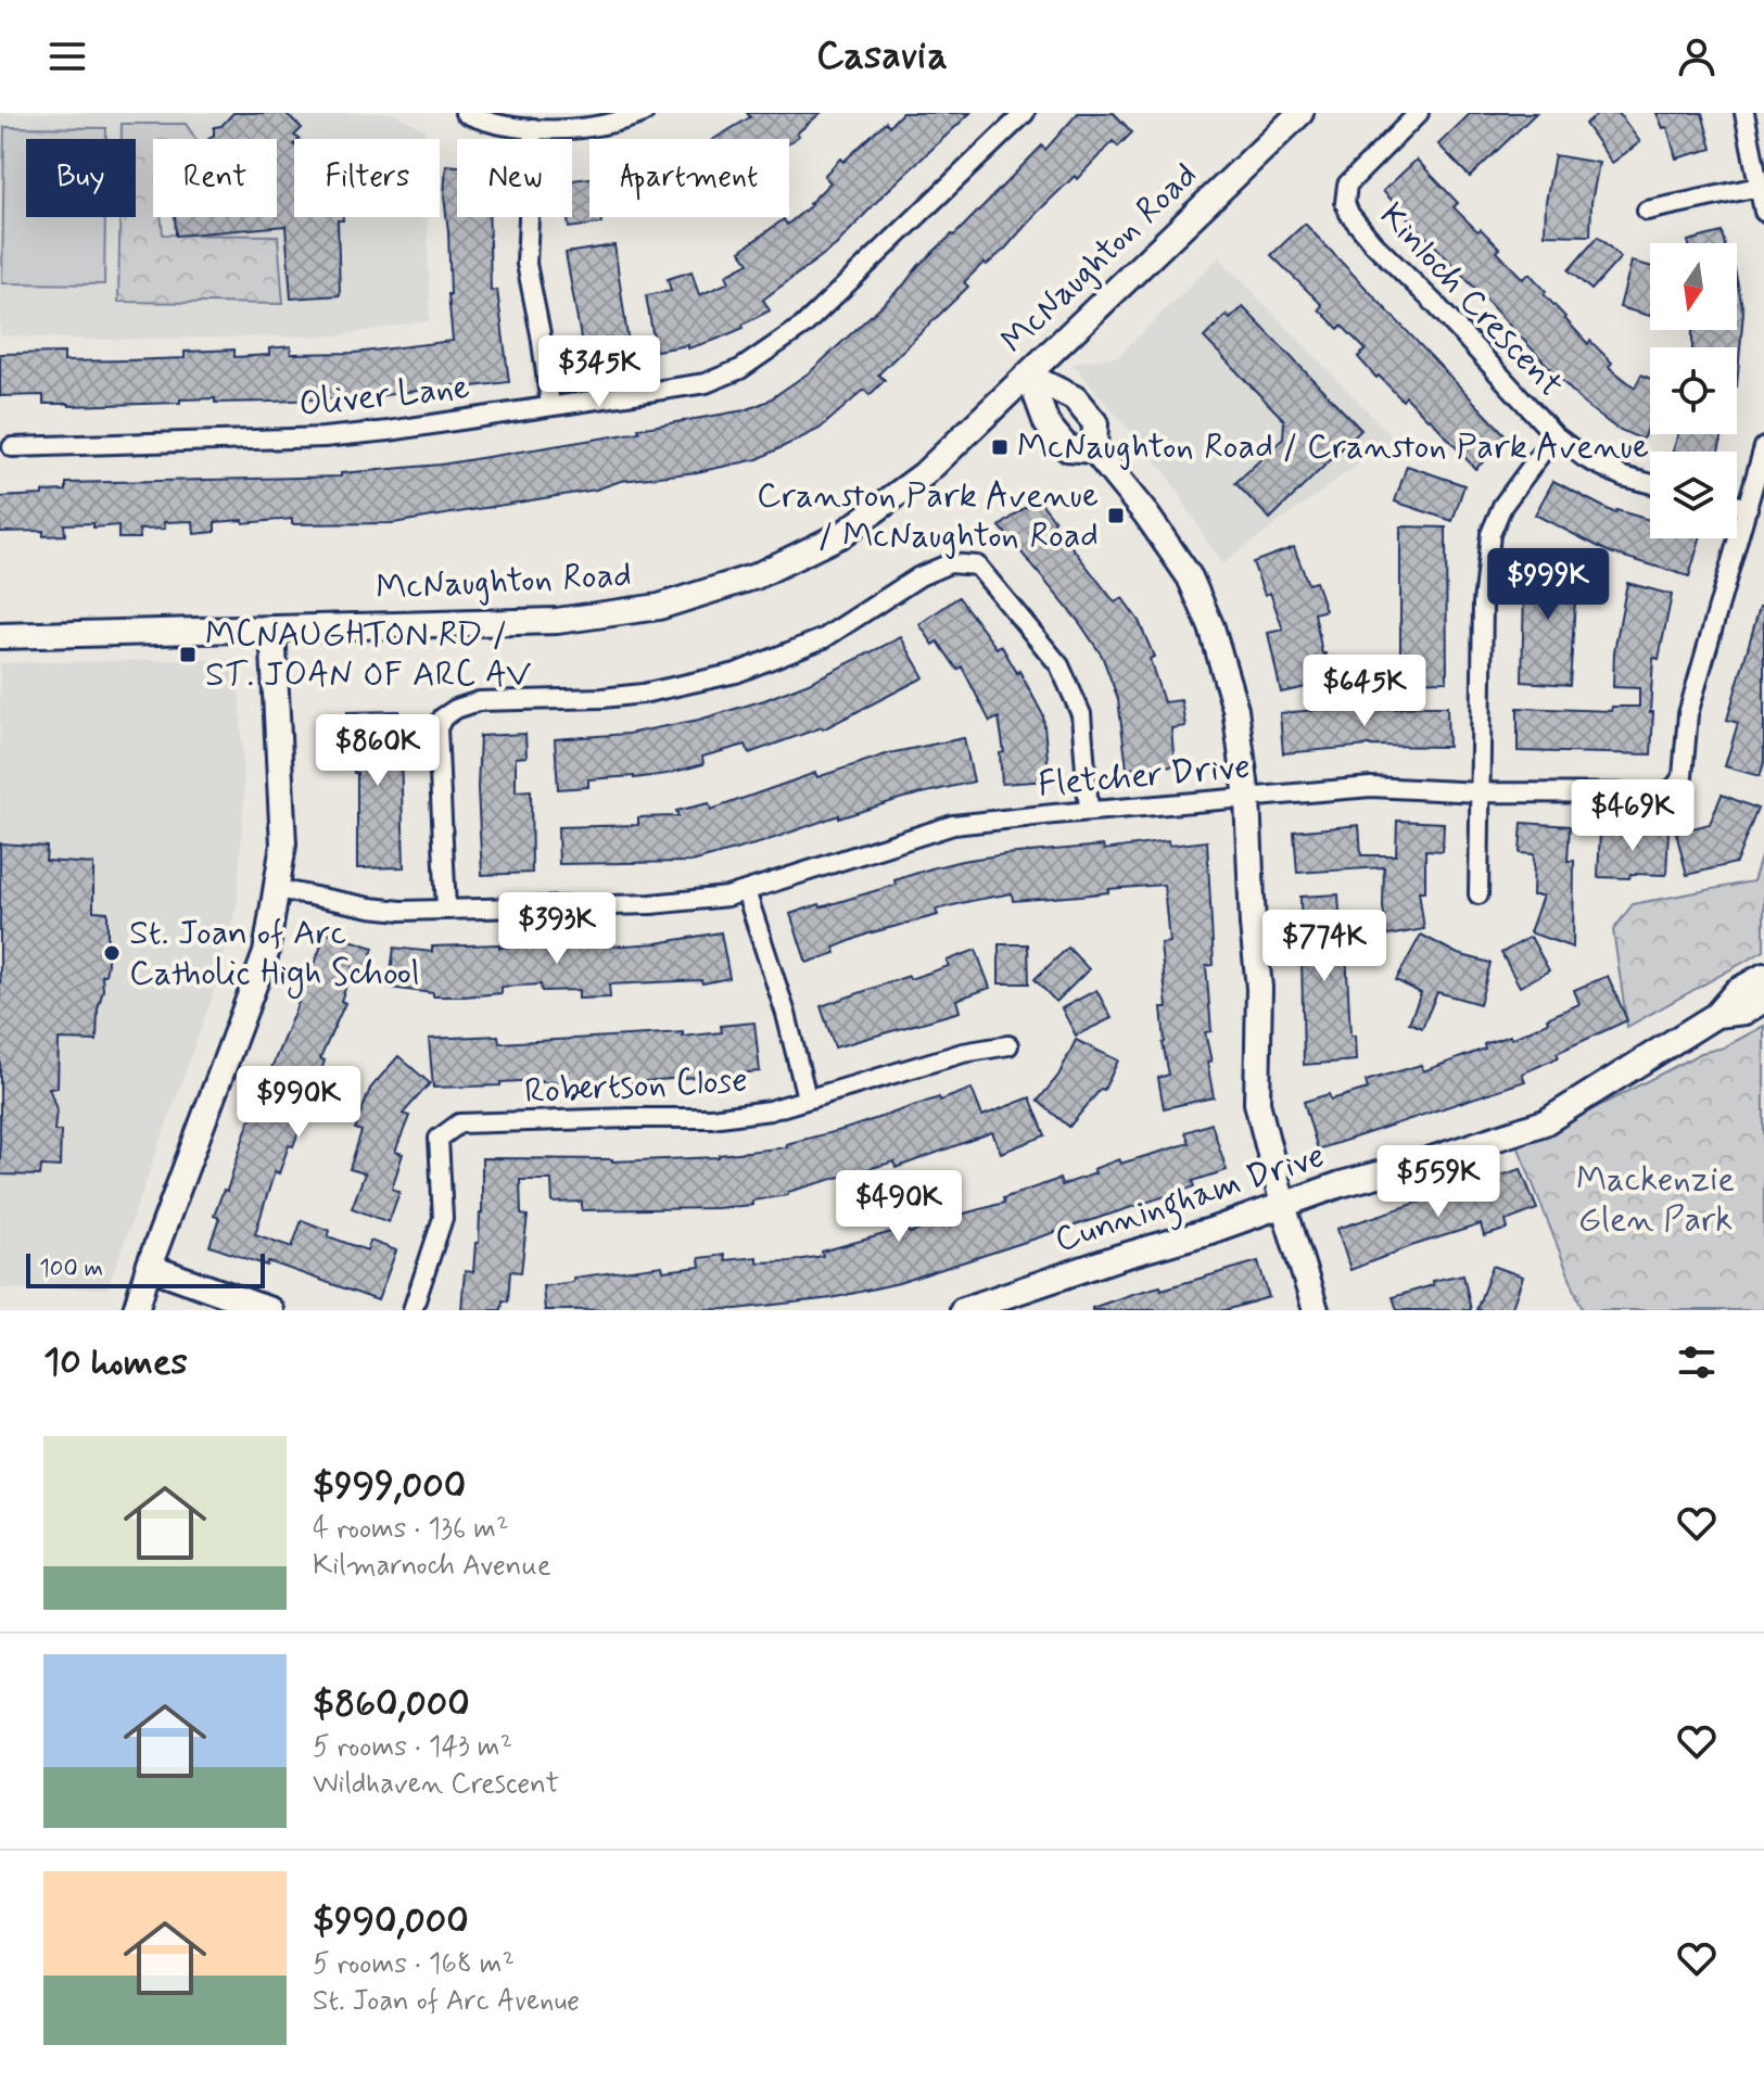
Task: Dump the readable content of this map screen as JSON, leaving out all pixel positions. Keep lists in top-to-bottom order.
{
  "streets": {
    "street": [
      "McNaughton Road",
      "Kinloch Crescent",
      "Oliver Lane",
      "Fletcher Drive",
      "Robertson Close",
      "Cunningham Drive"
    ]
  },
  "parks": ["Mackenzie Glen Park"],
  "places": {
    "transit": ["McNaughton Road / Cranston Park Avenue", "Cranston Park Avenue / McNaughton Road", "MCNAUGHTON RD / ST. JOAN OF ARC AV"],
    "other": ["St. Joan of Arc Catholic High School"]
  },
  "scale_bar": "100 m",
  "north": "bottom",
  "page": {
    "header": "Casavia",
    "chip": [
      "Buy",
      "Rent",
      "Filters",
      "New",
      "Apartment"
    ],
    "price": [
      "$345K",
      "$999K",
      "$645K",
      "$860K",
      "$469K",
      "$393K",
      "$774K",
      "$990K",
      "$559K",
      "$490K"
    ],
    "scale": "100 m",
    "heading": "10 homes",
    "list": [
      {
        "name": "$999,000",
        "note": "4 rooms · 136 m² · Kilmarnoch Avenue"
      },
      {
        "name": "$860,000",
        "note": "5 rooms · 143 m² · Wildhaven Crescent"
      },
      {
        "name": "$990,000",
        "note": "5 rooms · 168 m² · St. Joan of Arc Avenue"
      }
    ]
  }
}
